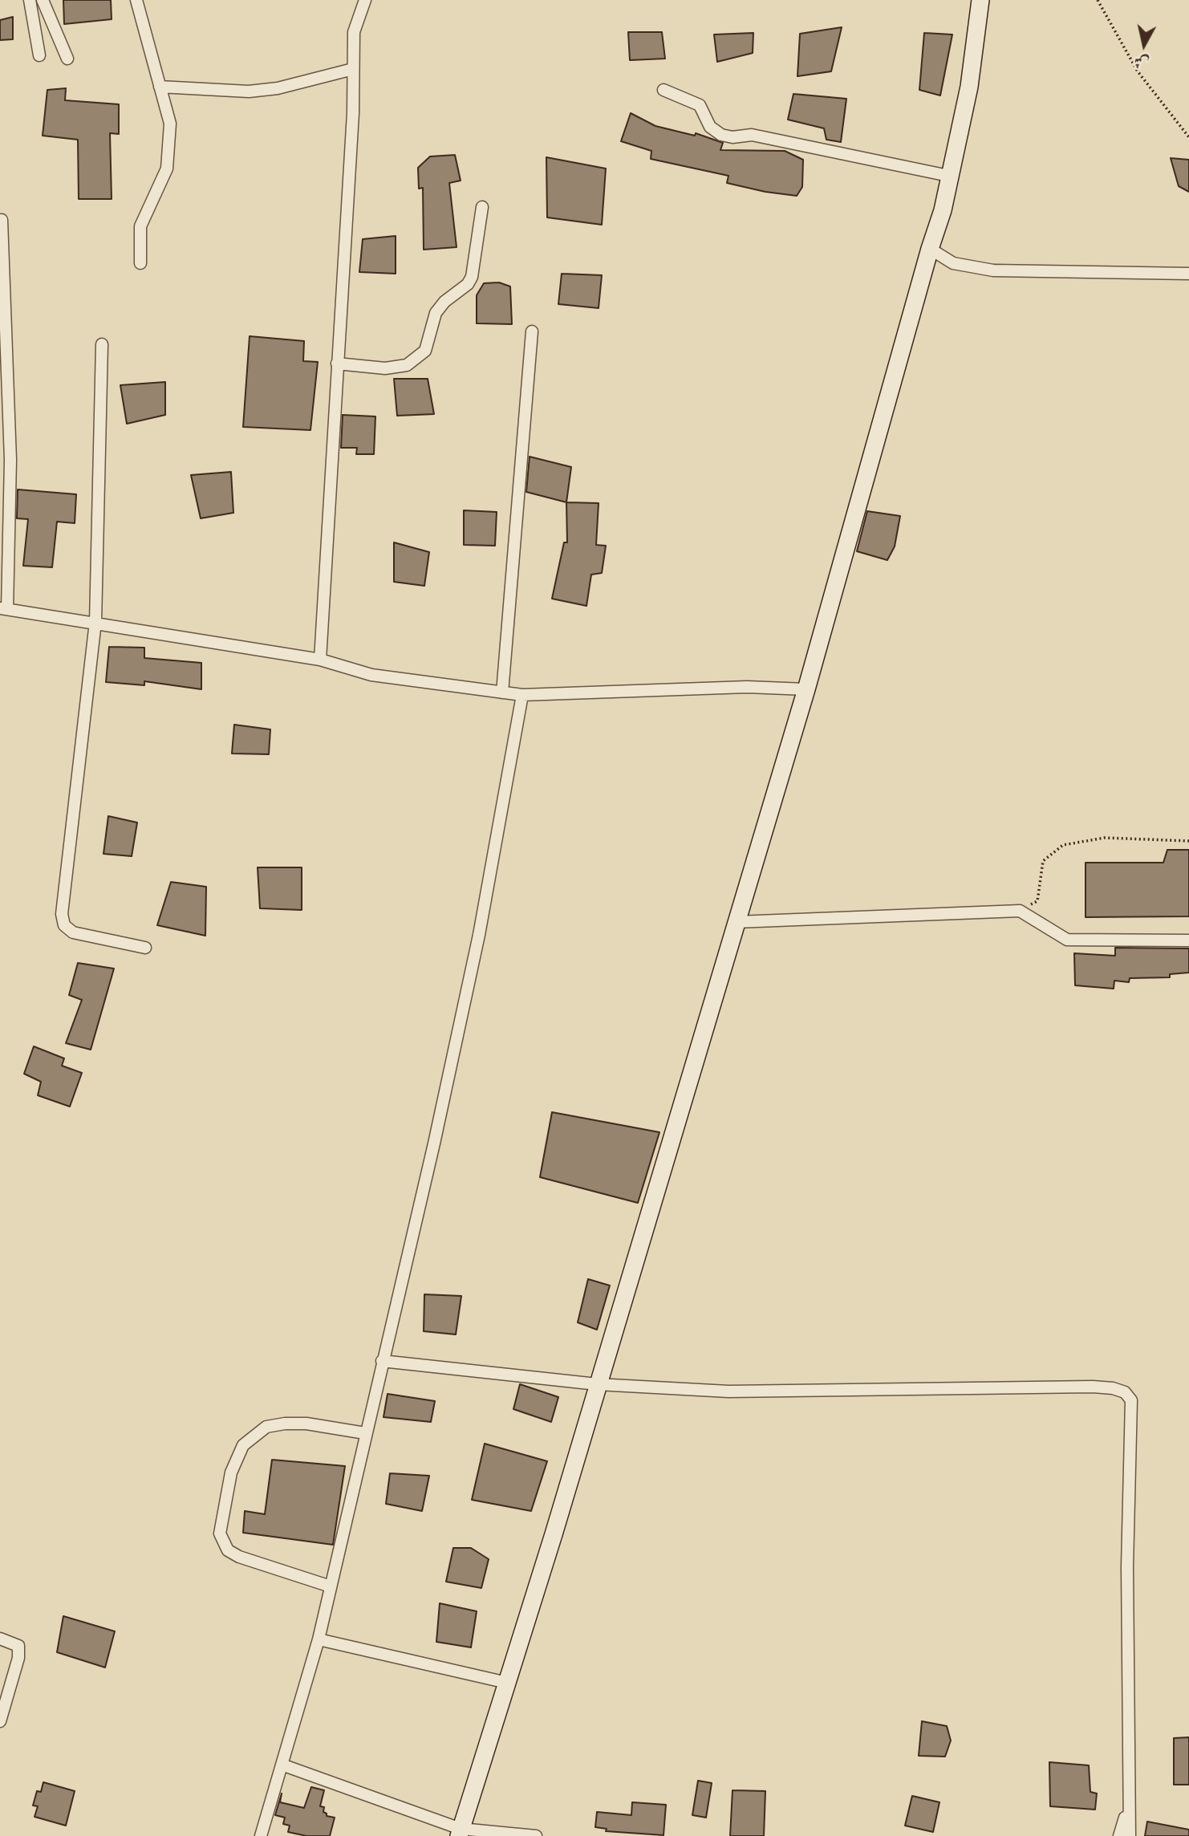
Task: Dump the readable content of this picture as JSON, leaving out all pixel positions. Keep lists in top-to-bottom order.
{
  "north": "bottom"
}
